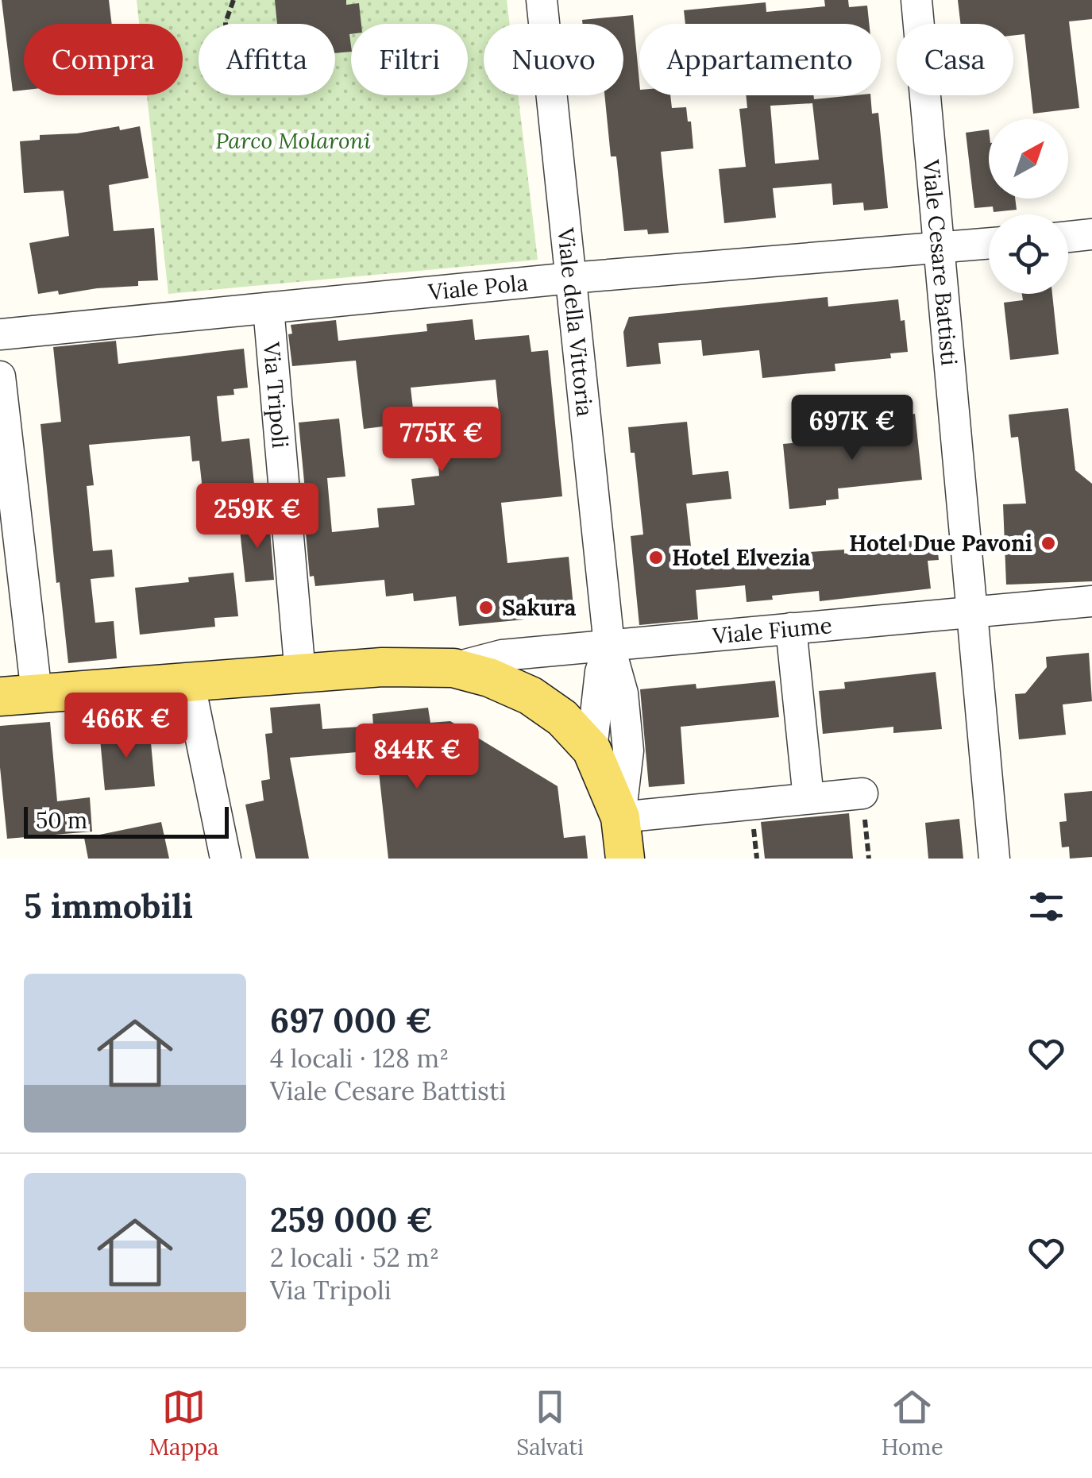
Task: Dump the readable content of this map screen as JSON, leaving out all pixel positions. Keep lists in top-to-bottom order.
{
  "streets": {
    "main road": ["Viale della Vittoria", "Viale Fiume"],
    "street": ["Viale Cesare Battisti", "Viale Pola", "Via Tripoli"]
  },
  "crossings": [
    ["Viale Cesare Battisti", "Viale Pola"],
    ["Viale Cesare Battisti", "Viale Fiume"],
    ["Viale Pola", "Viale della Vittoria"],
    ["Viale Pola", "Via Tripoli"],
    ["Viale della Vittoria", "Viale Fiume"],
    ["Via Tripoli", "Viale Fiume"]
  ],
  "parks": ["Parco Molaroni"],
  "places": ["Hotel Due Pavoni", "Hotel Elvezia", "Sakura"],
  "scale_bar": "50 m",
  "north": "top right",
  "page": {
    "chip": [
      "Compra",
      "Affitta",
      "Filtri",
      "Nuovo",
      "Appartamento",
      "Casa"
    ],
    "price": [
      "697K €",
      "775K €",
      "259K €",
      "466K €",
      "844K €"
    ],
    "scale": "50 m",
    "heading": "5 immobili",
    "list": [
      {
        "name": "697 000 €",
        "note": "4 locali · 128 m² · Viale Cesare Battisti"
      },
      {
        "name": "259 000 €",
        "note": "2 locali · 52 m² · Via Tripoli"
      }
    ],
    "tabs": ["Mappa", "Salvati", "Home"]
  }
}
